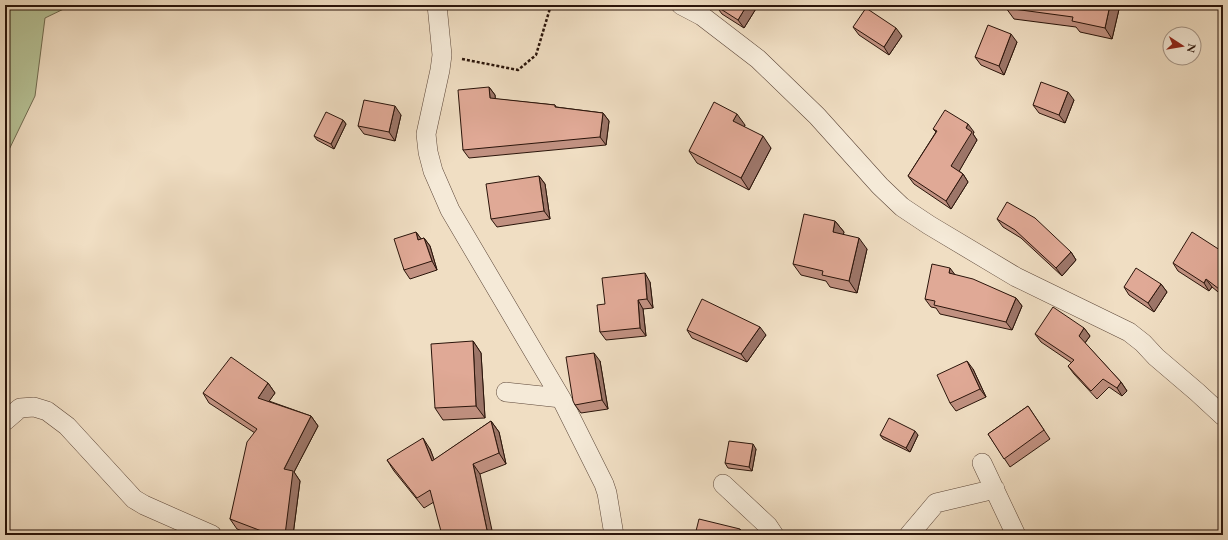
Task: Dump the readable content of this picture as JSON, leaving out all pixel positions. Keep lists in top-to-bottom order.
{
  "north": "right"
}
